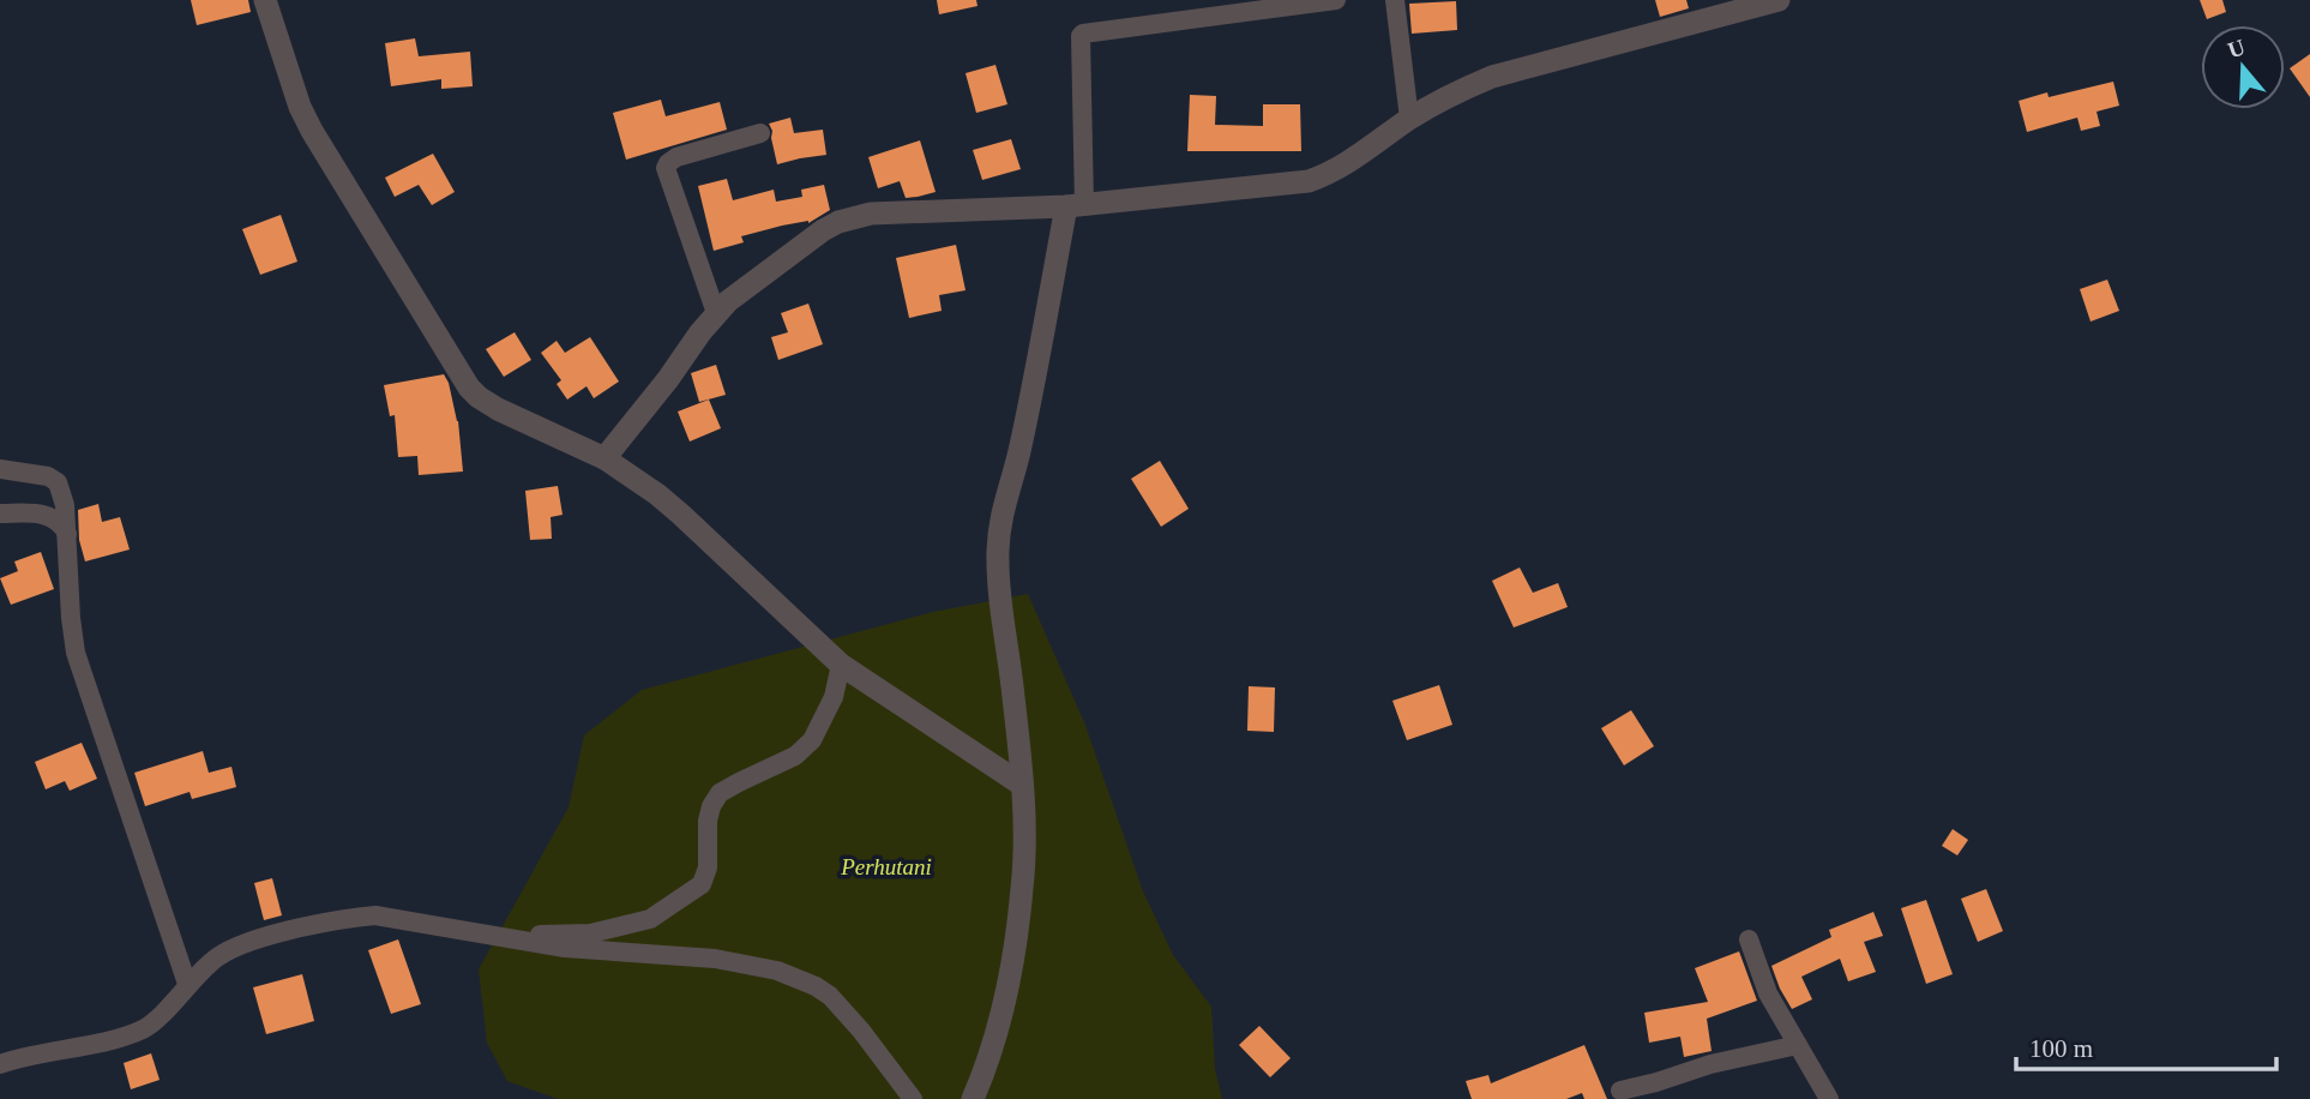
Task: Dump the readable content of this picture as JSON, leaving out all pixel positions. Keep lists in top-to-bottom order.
{
  "parks": ["Perhutani"],
  "scale_bar": "100 m",
  "north": "top"
}
